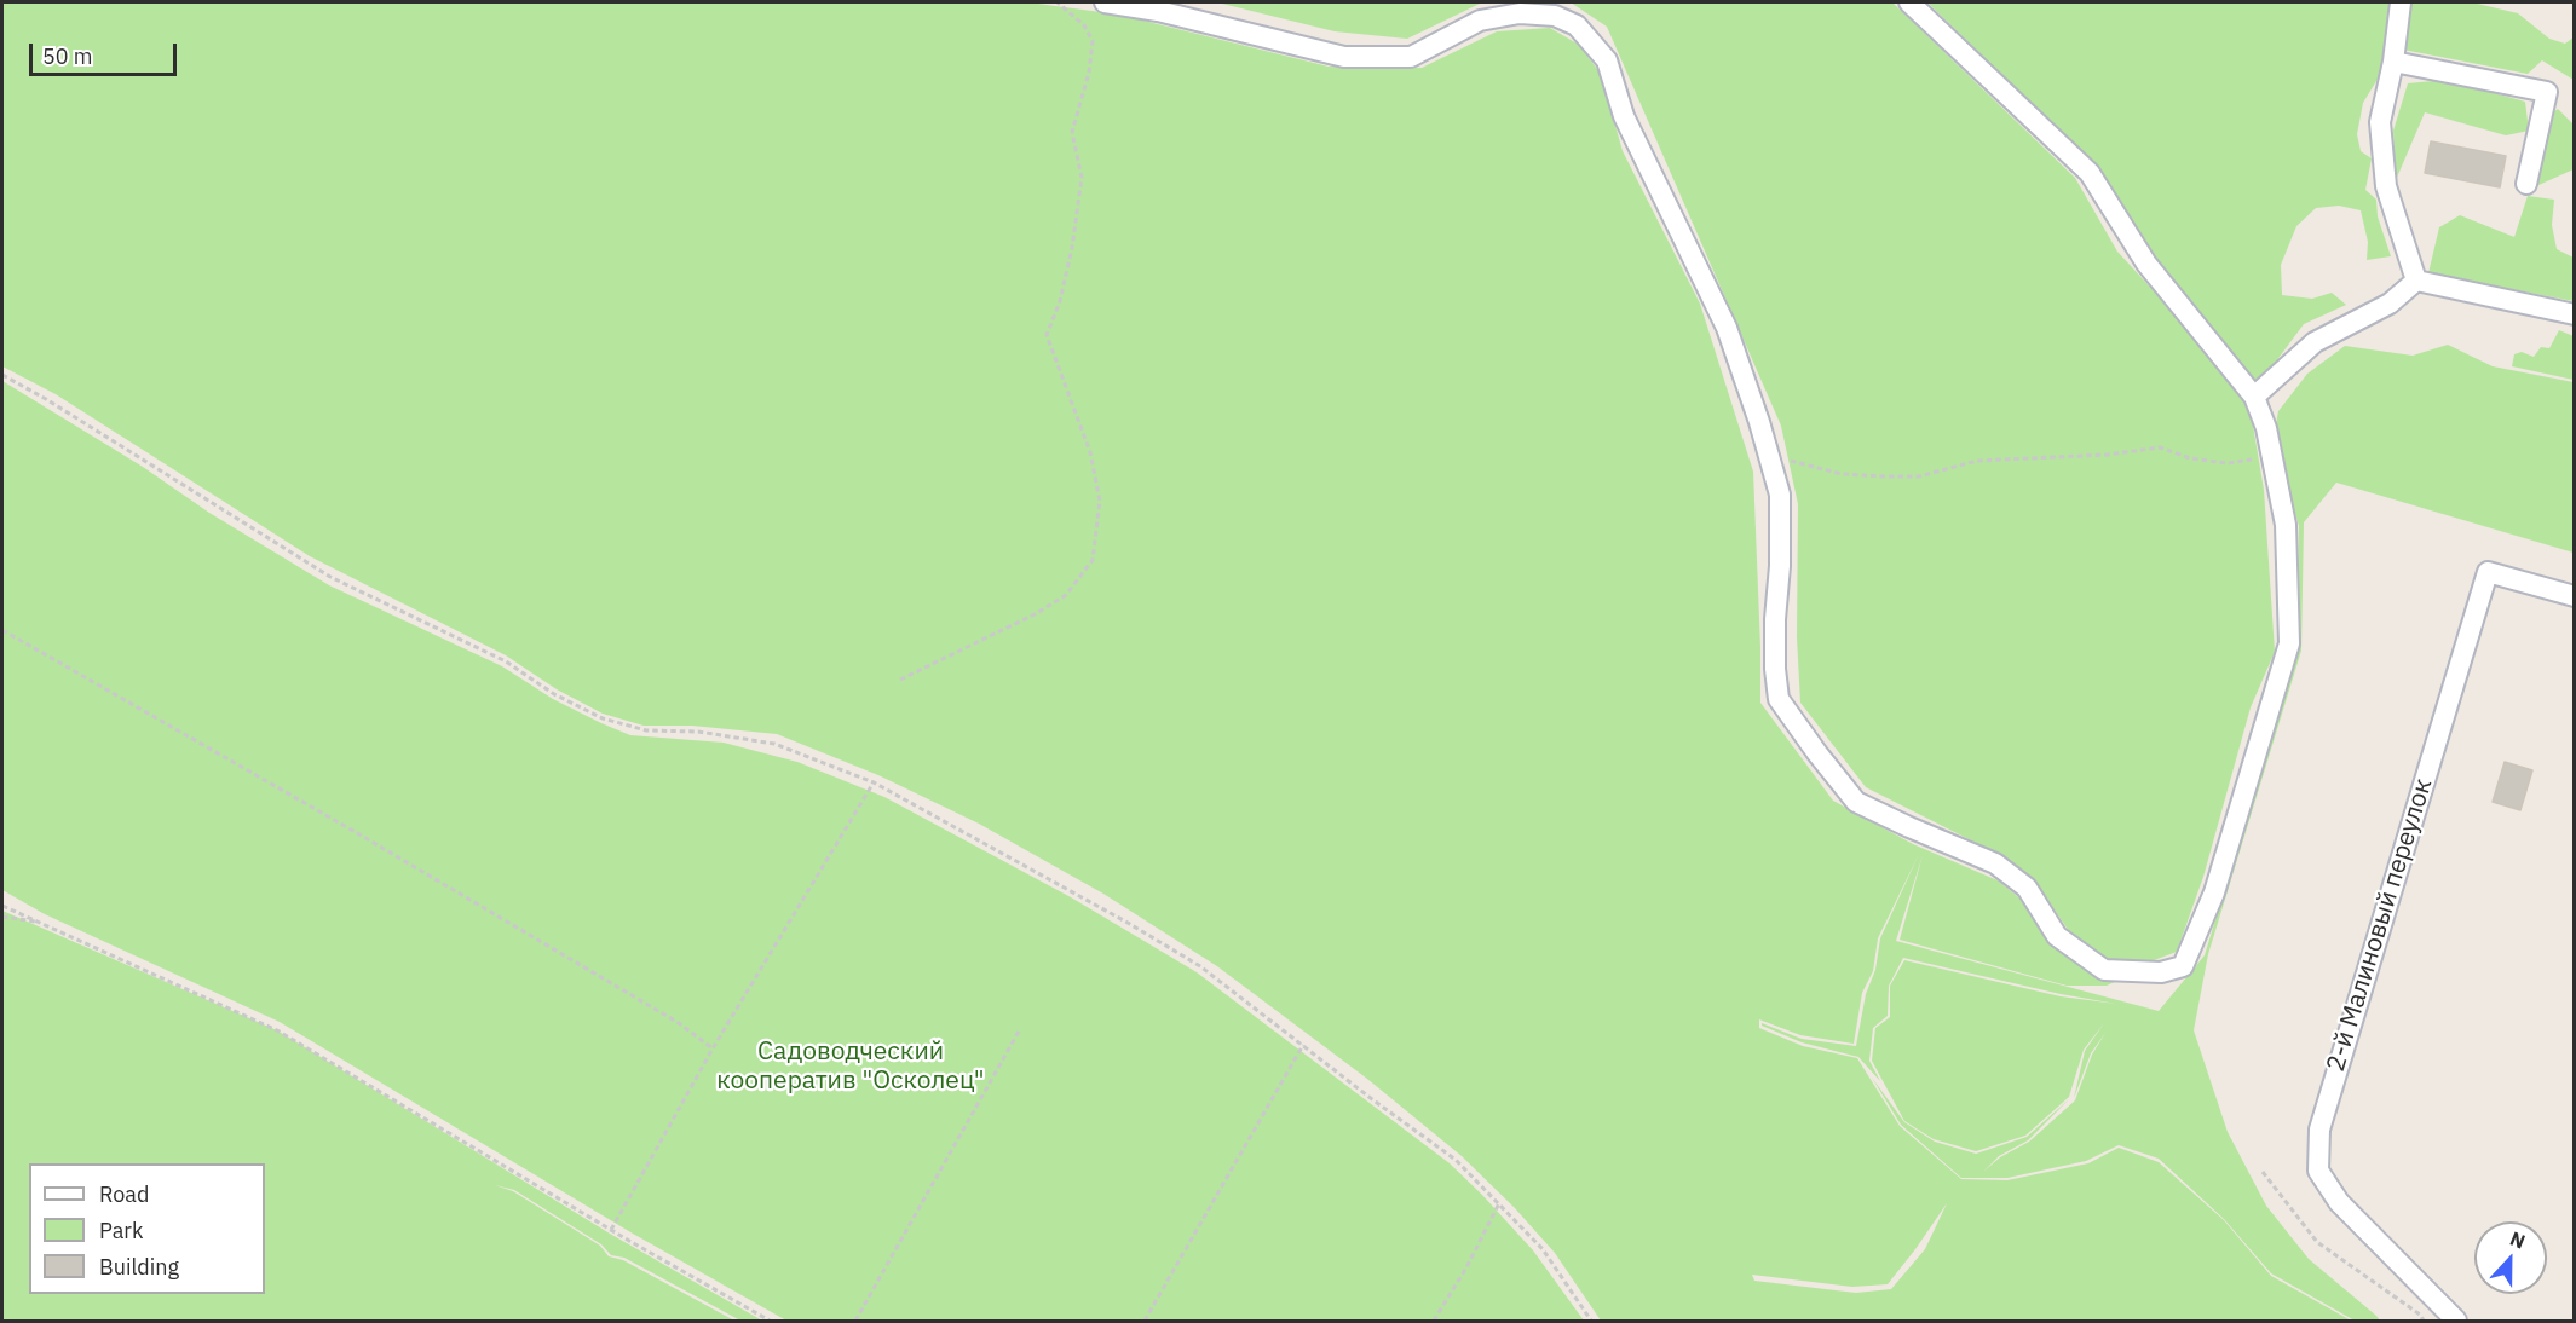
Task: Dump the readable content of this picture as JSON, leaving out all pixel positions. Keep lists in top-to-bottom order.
{
  "streets": {
    "street": ["2-й Малиновый переулок"]
  },
  "parks": ["Садоводческий кооператив \"Осколец\""],
  "legend": ["Road", "Park", "Building"],
  "scale_bar": "50 m",
  "north": "top"
}
